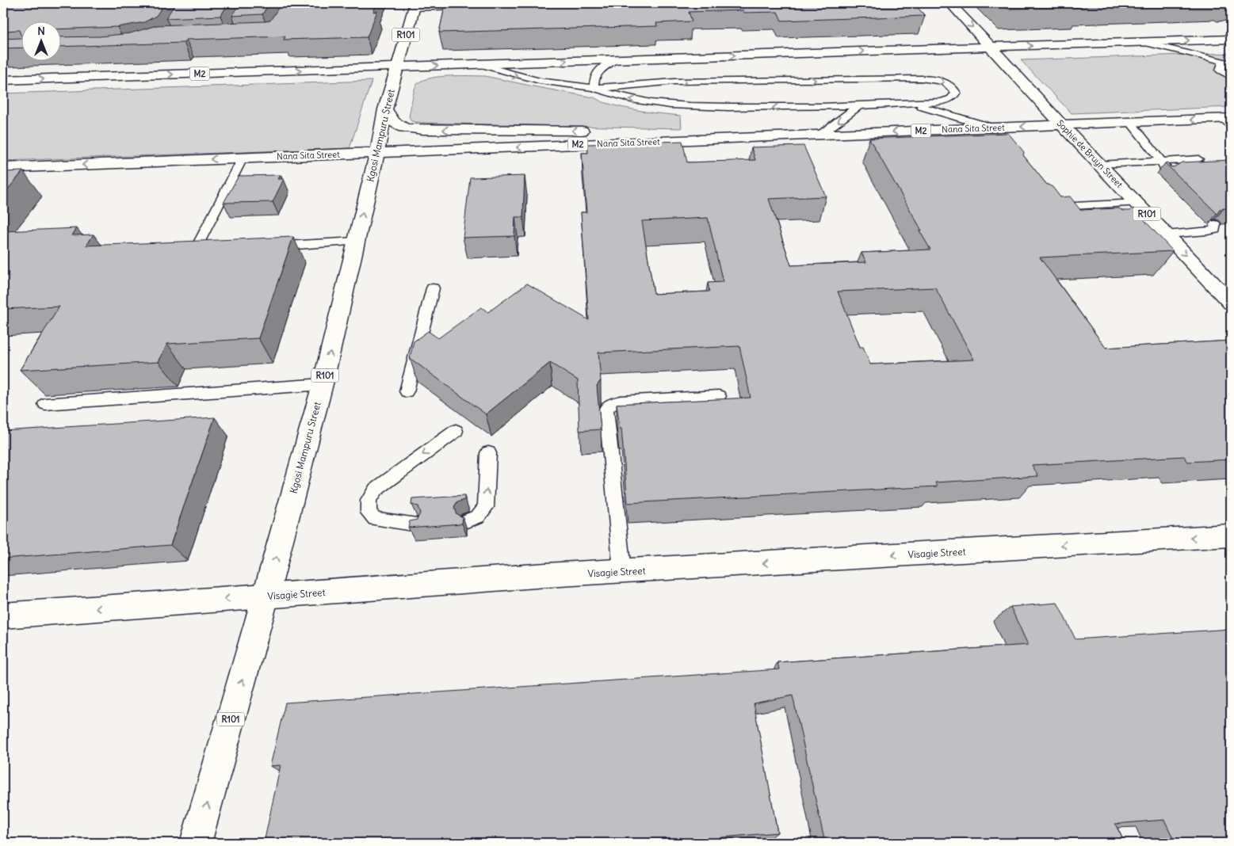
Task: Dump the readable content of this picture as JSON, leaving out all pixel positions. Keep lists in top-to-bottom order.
{
  "streets": {
    "main road": [
      "R101",
      "M2",
      "Nana Sita Street",
      "Kgosi Mampuru Street",
      "Sophie de Bruyn Street",
      "Visagie Street"
    ]
  },
  "crossings": [
    ["M2", "Kgosi Mampuru Street"],
    ["M2", "Sophie de Bruyn Street"],
    ["Nana Sita Street", "Kgosi Mampuru Street"],
    ["Nana Sita Street", "Sophie de Bruyn Street"],
    ["Kgosi Mampuru Street", "Visagie Street"]
  ],
  "one_way": ["Kgosi Mampuru Street", "Sophie de Bruyn Street", "Visagie Street"],
  "north": "top"
}
